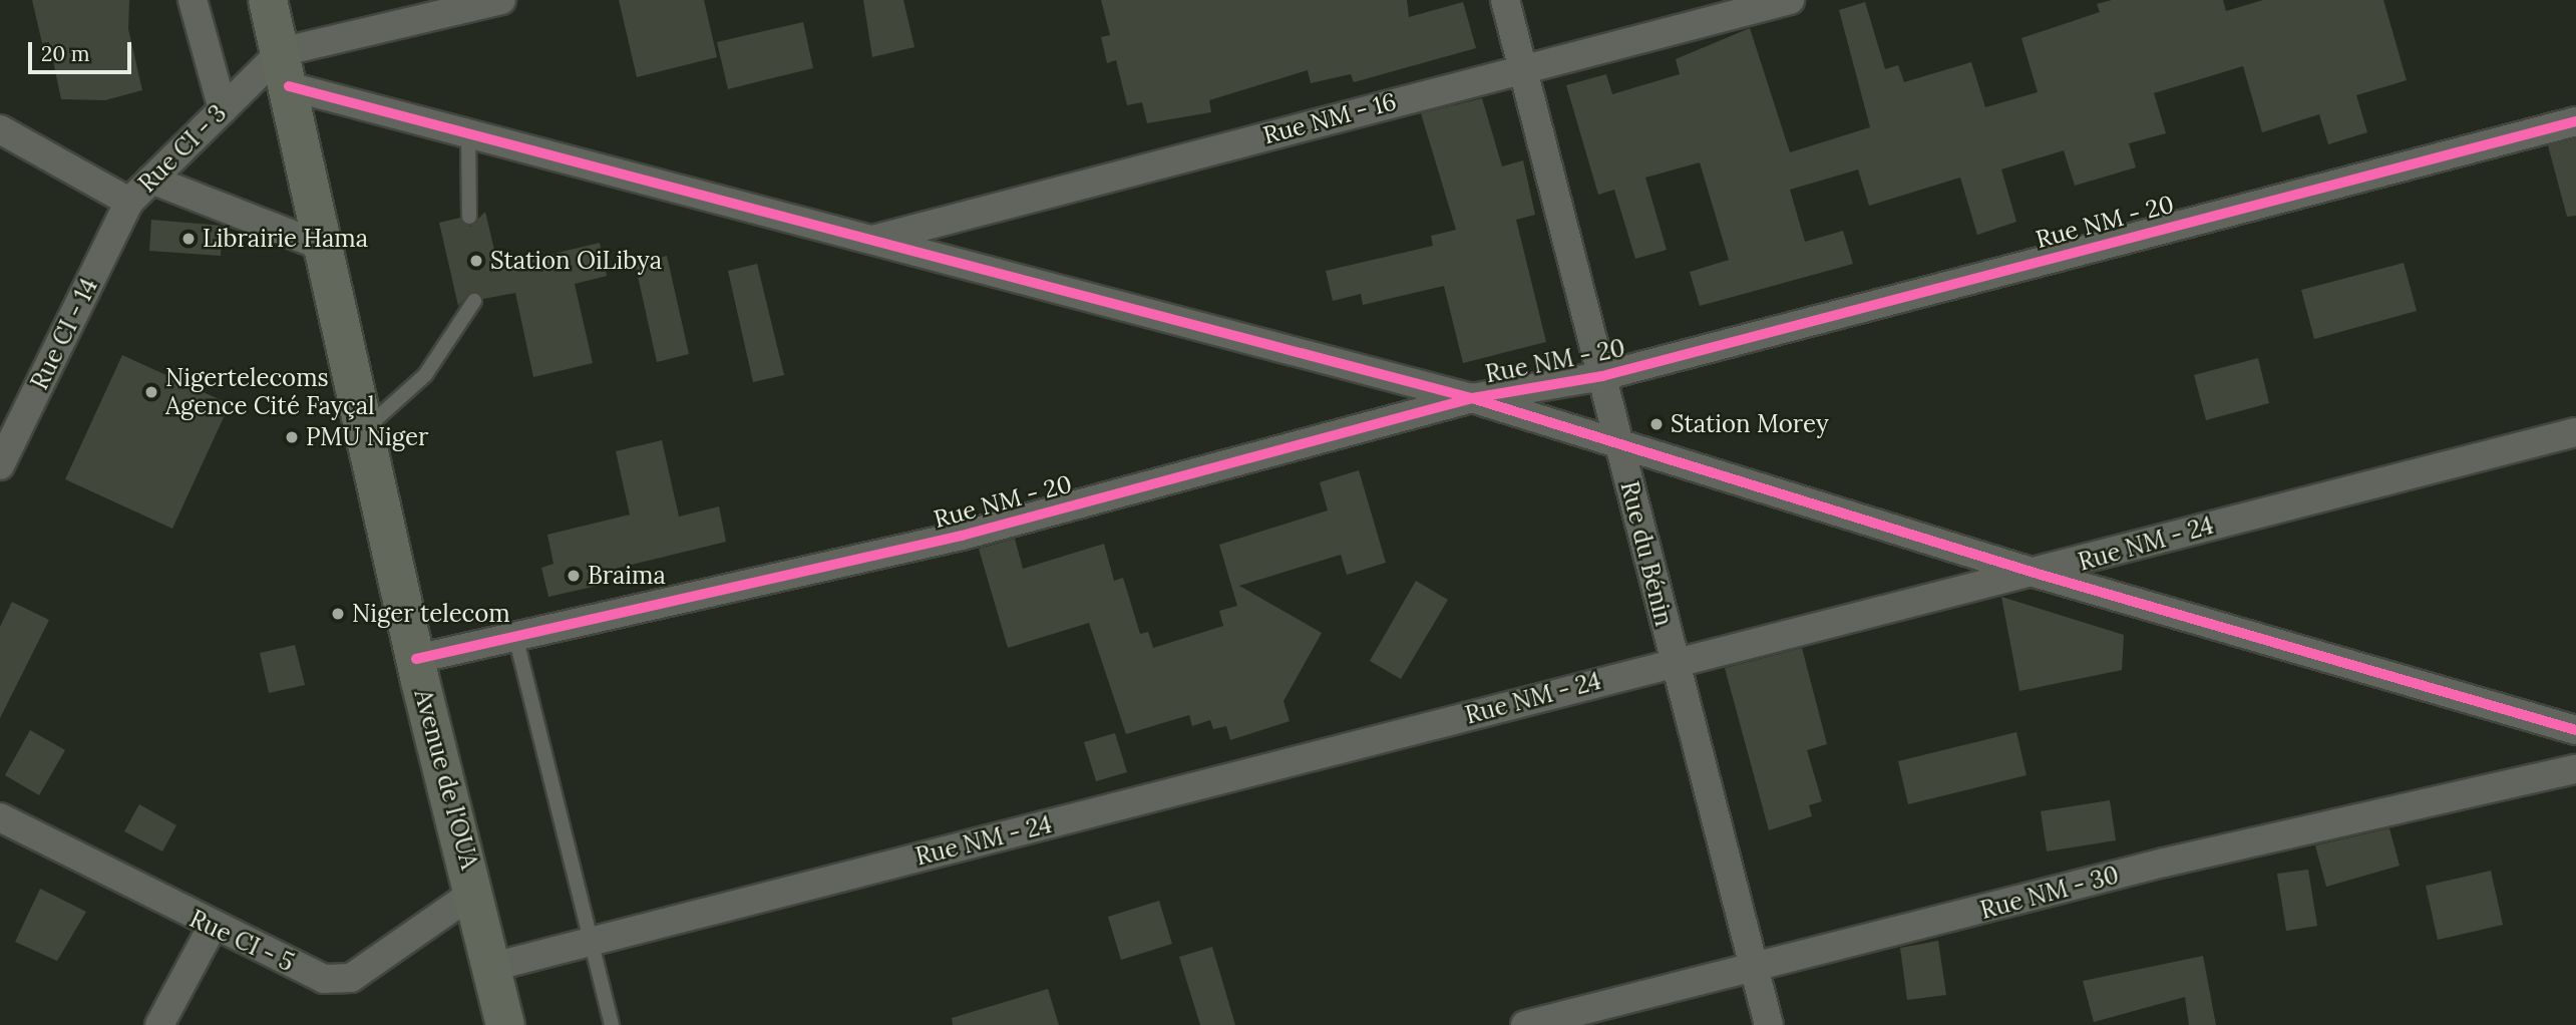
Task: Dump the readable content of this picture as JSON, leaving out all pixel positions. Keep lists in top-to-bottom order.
{
  "streets": {
    "main road": ["Avenue de l'OUA"],
    "street": [
      "Rue NM - 16",
      "Rue CI - 3",
      "Rue NM - 20",
      "Rue CI - 14",
      "Rue NM - 24",
      "Rue du Bénin",
      "Rue NM - 30",
      "Rue CI - 5"
    ]
  },
  "crossings": [
    ["Rue NM - 16", "Rue du Bénin"],
    ["Rue CI - 3", "Rue CI - 14"],
    ["Rue CI - 3", "Avenue de l'OUA"],
    ["Rue NM - 20", "Rue du Bénin"],
    ["Rue NM - 20", "Avenue de l'OUA"],
    ["Rue NM - 24", "Rue du Bénin"],
    ["Rue NM - 24", "Avenue de l'OUA"],
    ["Rue du Bénin", "Rue NM - 30"],
    ["Avenue de l'OUA", "Rue CI - 5"]
  ],
  "places": [
    "Librairie Hama",
    "Station OiLibya",
    "Nigertelecoms Agence Cité Fayçal",
    "Station Morey",
    "PMU Niger",
    "Braima",
    "Niger telecom"
  ],
  "scale_bar": "20 m"
}
